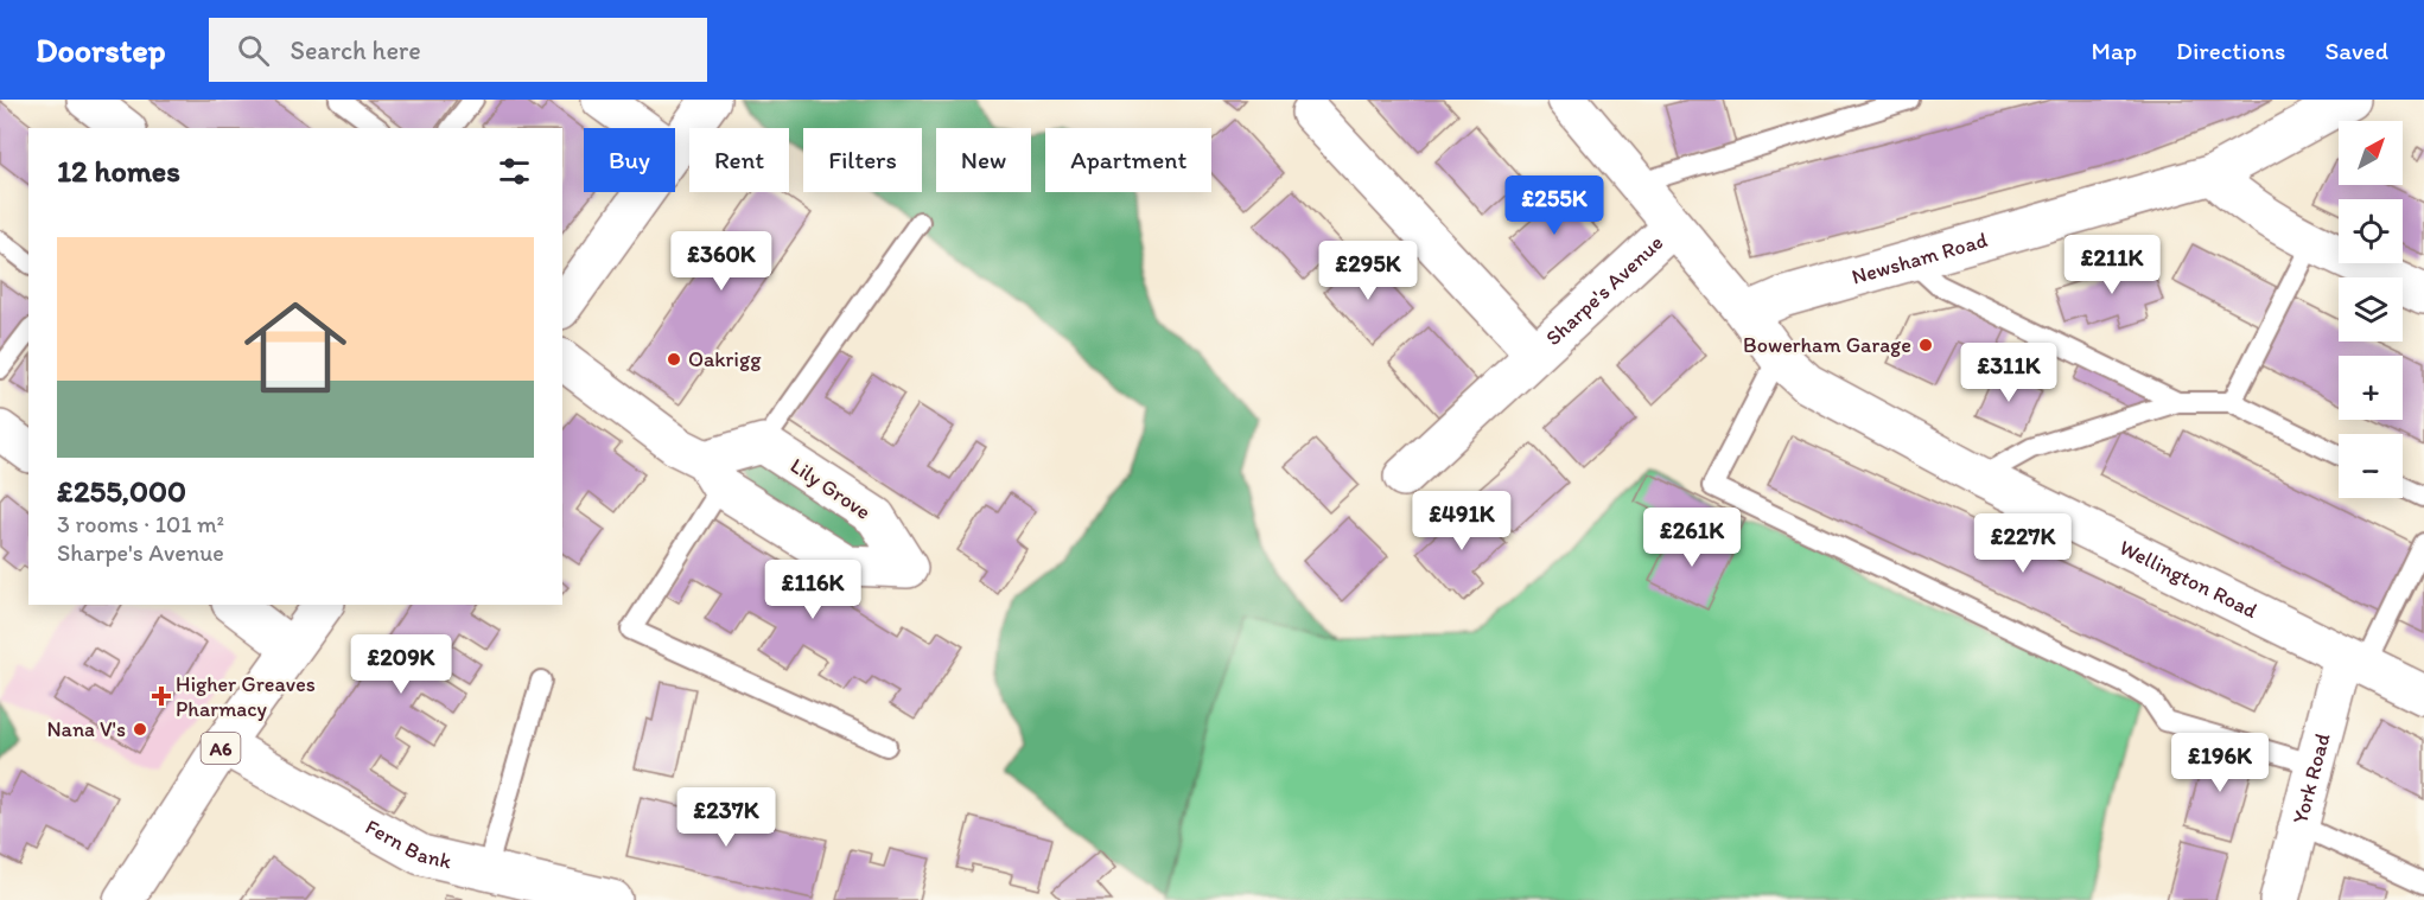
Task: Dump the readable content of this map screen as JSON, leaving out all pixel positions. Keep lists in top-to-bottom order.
{
  "streets": {
    "street": [
      "Newsham Road",
      "Sharpe's Avenue",
      "Lily Grove",
      "Wellington Road",
      "A6",
      "York Road",
      "Fern Bank"
    ]
  },
  "crossings": [
    ["Newsham Road", "Wellington Road"],
    ["Wellington Road", "York Road"],
    ["A6", "Fern Bank"]
  ],
  "places": {
    "other": ["Bowerham Garage", "Oakrigg", "Nana V's"],
    "health": ["Higher Greaves Pharmacy"]
  },
  "north": "top right",
  "page": {
    "header": "Doorstep",
    "search": "Search here",
    "nav": ["Map", "Directions", "Saved"],
    "map_buttons": ["+", "−"],
    "chip": [
      "Buy",
      "Rent",
      "Filters",
      "New",
      "Apartment"
    ],
    "heading": "12 homes",
    "price": [
      "£255K",
      "£360K",
      "£211K",
      "£295K",
      "£311K",
      "£491K",
      "£261K",
      "£227K",
      "£116K",
      "£209K",
      "£196K",
      "£237K"
    ],
    "list": [
      {
        "name": "£255,000",
        "note": "3 rooms · 101 m² · Sharpe's Avenue"
      }
    ]
  }
}
